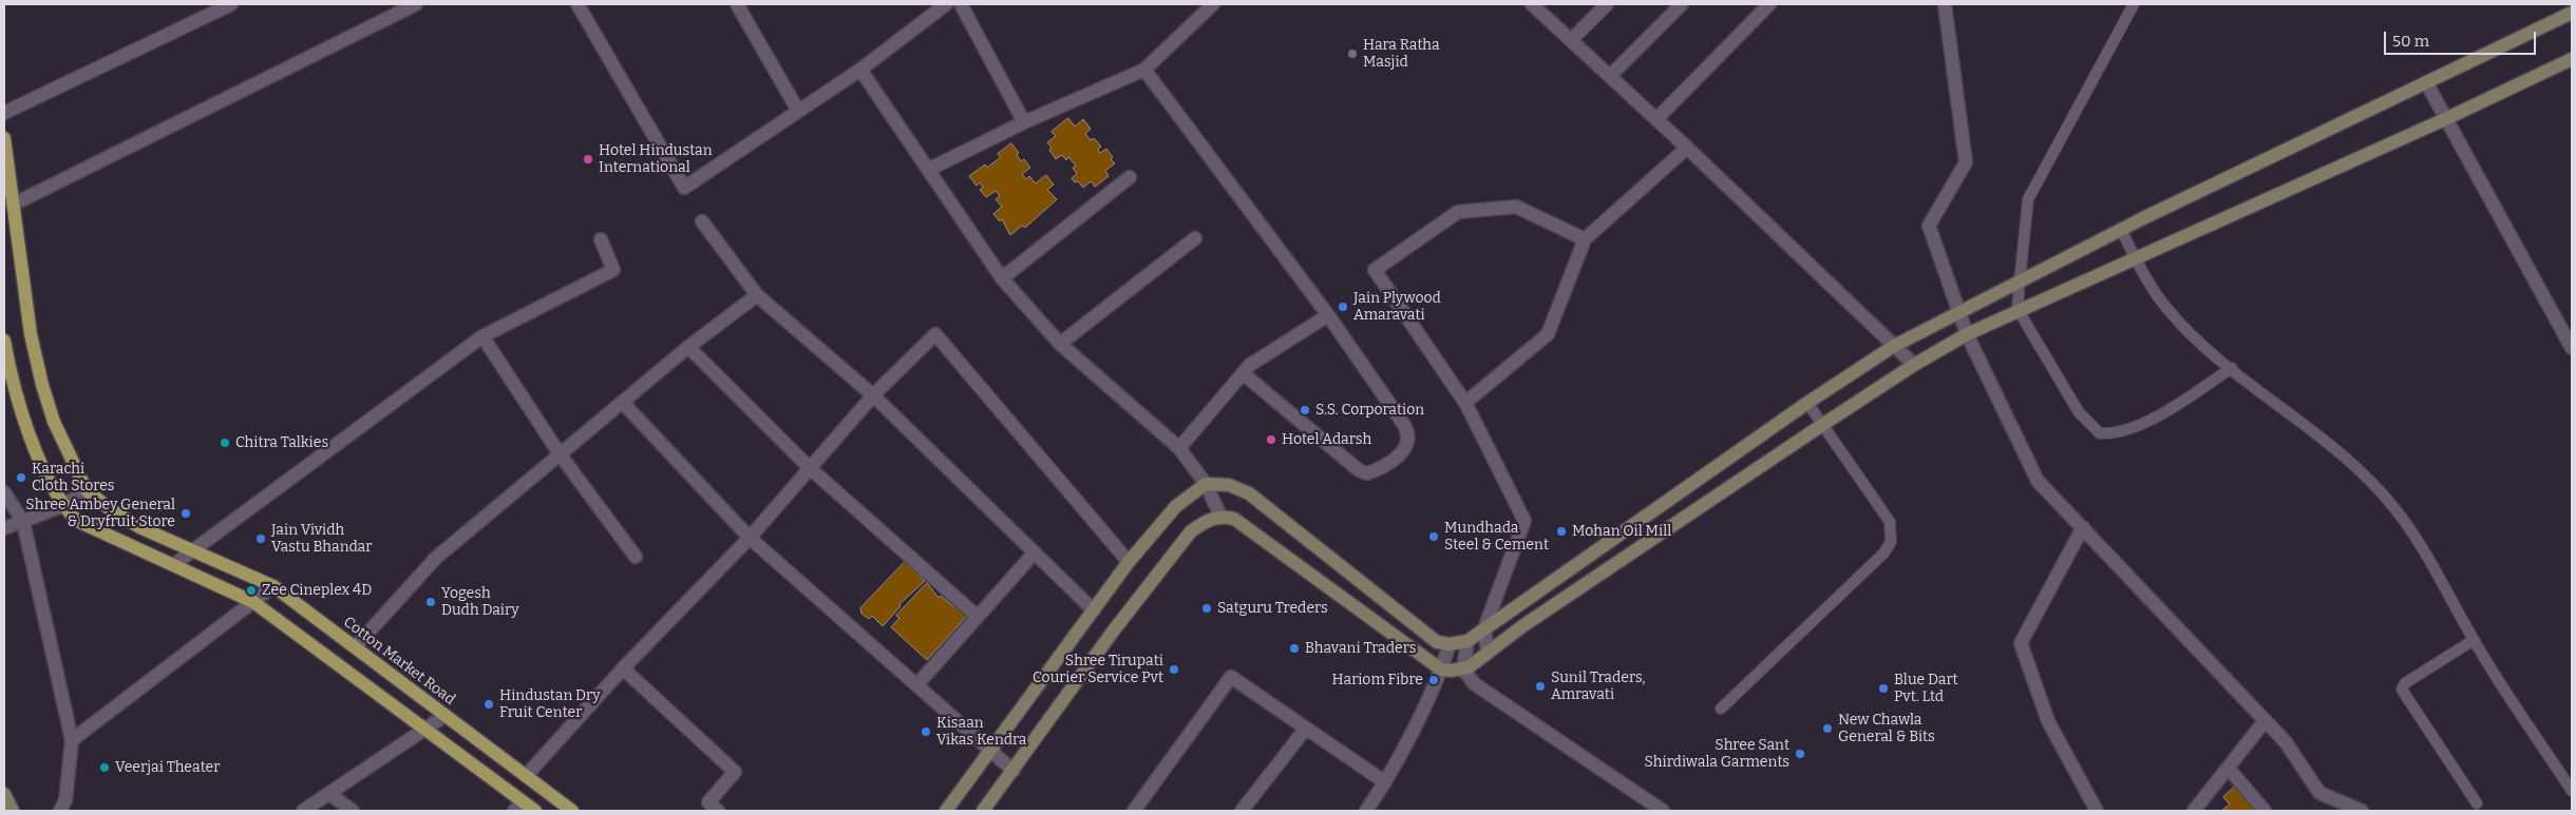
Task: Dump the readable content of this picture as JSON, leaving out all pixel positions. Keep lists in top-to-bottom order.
{
  "streets": {
    "main road": ["Cotton Market Road"]
  },
  "places": [
    "Hara Ratha Masjid",
    "Hotel Hindustan International",
    "Jain Plywood Amaravati",
    "S.S. Corporation",
    "Hotel Adarsh",
    "Chitra Talkies",
    "Karachi Cloth Stores",
    "Shree Ambey General & Dryfruit Store",
    "Mohan Oil Mill",
    "Mundhada Steel & Cement",
    "Jain Vividh Vastu Bhandar",
    "Zee Cineplex 4D",
    "Yogesh Dudh Dairy",
    "Satguru Treders",
    "Bhavani Traders",
    "Shree Tirupati Courier Service Pvt",
    "Hariom Fibre",
    "Sunil Traders, Amravati",
    "Blue Dart Pvt. Ltd",
    "Hindustan Dry Fruit Center",
    "New Chawla General & Bits",
    "Kisaan Vikas Kendra",
    "Shree Sant Shirdiwala Garments",
    "Veerjai Theater"
  ],
  "scale_bar": "50 m"
}
